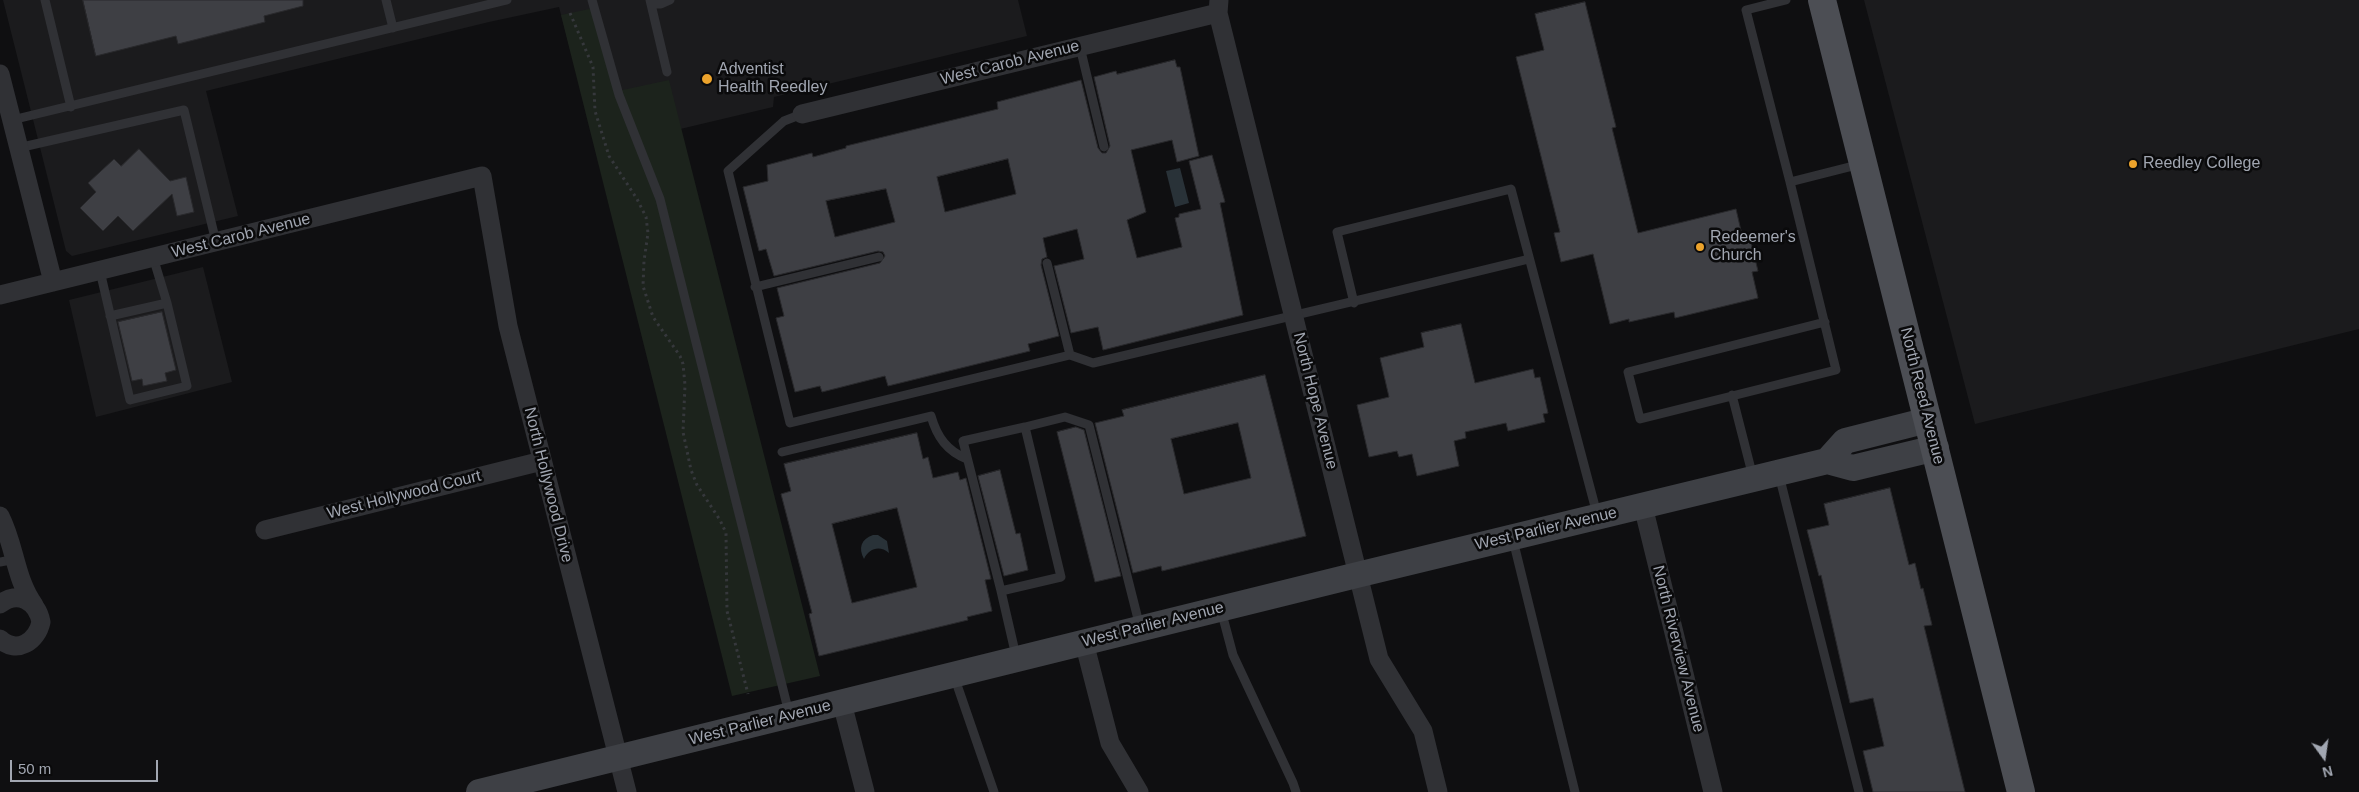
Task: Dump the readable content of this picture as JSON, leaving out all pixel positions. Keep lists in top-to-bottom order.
{
  "streets": {
    "main road": ["North Reed Avenue"],
    "street": [
      "West Carob Avenue",
      "North Hope Avenue",
      "North Hollywood Drive",
      "West Hollywood Court",
      "West Parlier Avenue",
      "North Riverview Avenue"
    ]
  },
  "crossings": [
    ["West Carob Avenue", "North Hope Avenue"],
    ["West Carob Avenue", "North Hollywood Drive"],
    ["North Reed Avenue", "West Parlier Avenue"],
    ["North Hope Avenue", "West Parlier Avenue"],
    ["North Hollywood Drive", "West Hollywood Court"],
    ["North Hollywood Drive", "West Parlier Avenue"],
    ["West Parlier Avenue", "North Riverview Avenue"]
  ],
  "places": ["Adventist Health Reedley", "Reedley College", "Redeemer's Church"],
  "scale_bar": "50 m",
  "north": "bottom"
}
